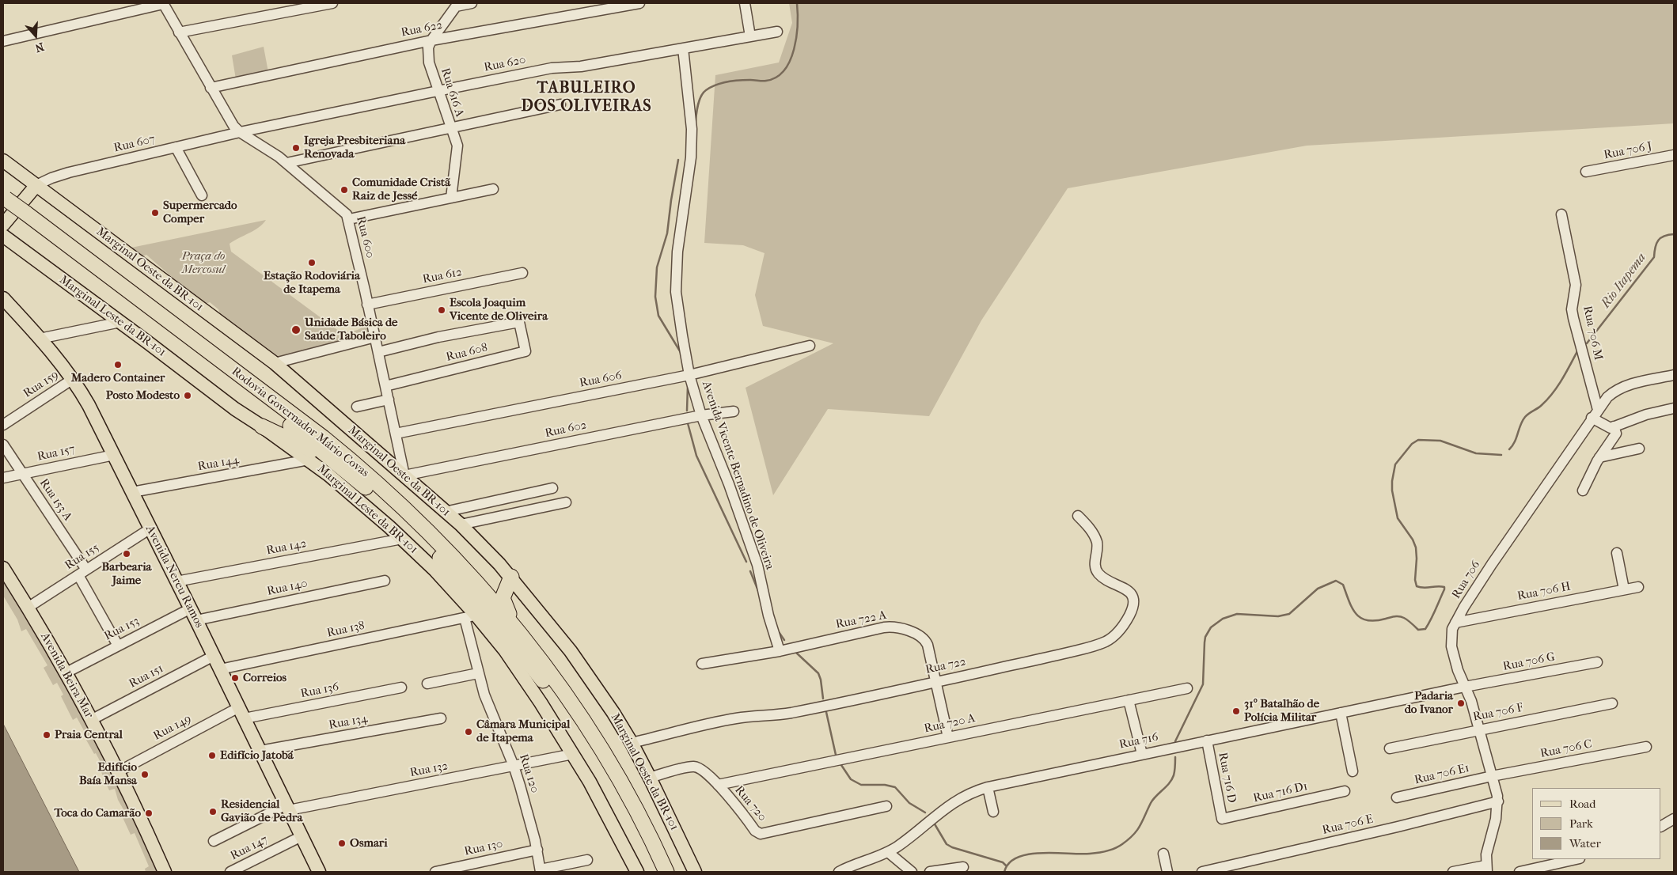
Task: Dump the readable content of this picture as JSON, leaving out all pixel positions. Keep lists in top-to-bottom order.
{
  "streets": {
    "highway": ["Rodovia Governador Mário Covas"],
    "main road": [
      "Marginal Oeste da BR-101",
      "Marginal Leste da BR-101",
      "Avenida Nereu Ramos",
      "Avenida Beira Mar"
    ],
    "street": [
      "Rua 622",
      "Rua 620",
      "Rua 616 A",
      "Rua 607",
      "Rua 706 J",
      "Rua 600",
      "Rua 612",
      "Rua 706 M",
      "Rua 608",
      "Rua 606",
      "Rua 159",
      "Rua 602",
      "Rua 157",
      "Rua 144",
      "Avenida Vicente Bernadino de Oliveira",
      "Rua 153 A",
      "Rua 142",
      "Rua 155",
      "Rua 706",
      "Rua 140",
      "Rua 706 H",
      "Rua 722 A",
      "Rua 153",
      "Rua 138",
      "Rua 706 G",
      "Rua 722",
      "Rua 151",
      "Rua 136",
      "Rua 706 F",
      "Rua 134",
      "Rua 720 A",
      "Rua 149",
      "Rua 716",
      "Rua 706 C",
      "Rua 132",
      "Rua 120",
      "Rua 706 E1",
      "Rua 716 D",
      "Rua 716 D1",
      "Rua 720",
      "Rua 706 E",
      "Rua 147",
      "Rua 130"
    ]
  },
  "crossings": [
    ["Rua 622", "Rua 616 A"],
    ["Rua 622", "Rua 600"],
    ["Rua 620", "Rua 616 A"],
    ["Rua 620", "Rua 607"],
    ["Rua 620", "Rua 600"],
    ["Rua 620", "Avenida Vicente Bernadino de Oliveira"],
    ["Rua 607", "Rua 600"],
    ["Rua 607", "Marginal Oeste da BR-101"],
    ["Rua 600", "Marginal Oeste da BR-101"],
    ["Rua 600", "Rua 612"],
    ["Rua 600", "Rua 608"],
    ["Rua 600", "Rua 606"],
    ["Rua 600", "Rua 602"],
    ["Marginal Oeste da BR-101", "Rua 602"],
    ["Marginal Oeste da BR-101", "Rua 722"],
    ["Marginal Oeste da BR-101", "Rua 720"],
    ["Marginal Leste da BR-101", "Rua 144"],
    ["Marginal Leste da BR-101", "Rua 142"],
    ["Marginal Leste da BR-101", "Rua 138"],
    ["Marginal Leste da BR-101", "Rua 132"],
    ["Marginal Leste da BR-101", "Rua 120"],
    ["Rua 706 M", "Rua 706"],
    ["Rua 606", "Avenida Vicente Bernadino de Oliveira"],
    ["Rua 159", "Avenida Nereu Ramos"],
    ["Rua 602", "Avenida Vicente Bernadino de Oliveira"],
    ["Rua 157", "Rua 153 A"],
    ["Rua 157", "Avenida Nereu Ramos"],
    ["Rua 144", "Avenida Nereu Ramos"],
    ["Avenida Vicente Bernadino de Oliveira", "Rua 722 A"],
    ["Rua 153 A", "Rua 155"],
    ["Rua 153 A", "Rua 153"],
    ["Rua 142", "Avenida Nereu Ramos"],
    ["Rua 155", "Avenida Nereu Ramos"],
    ["Rua 155", "Avenida Beira Mar"],
    ["Avenida Nereu Ramos", "Rua 140"],
    ["Avenida Nereu Ramos", "Rua 153"],
    ["Avenida Nereu Ramos", "Rua 138"],
    ["Avenida Nereu Ramos", "Rua 151"],
    ["Avenida Nereu Ramos", "Rua 136"],
    ["Avenida Nereu Ramos", "Rua 134"],
    ["Avenida Nereu Ramos", "Rua 149"],
    ["Avenida Nereu Ramos", "Rua 132"],
    ["Avenida Nereu Ramos", "Rua 147"],
    ["Rua 706", "Rua 706 H"],
    ["Rua 706", "Rua 706 G"],
    ["Rua 706", "Rua 706 F"],
    ["Rua 706", "Rua 716"],
    ["Rua 706", "Rua 706 C"],
    ["Rua 706", "Rua 706 E1"],
    ["Rua 706", "Rua 706 E"],
    ["Rua 722 A", "Rua 722"],
    ["Rua 722 A", "Rua 720 A"],
    ["Rua 153", "Avenida Beira Mar"],
    ["Rua 138", "Rua 120"],
    ["Rua 706 G", "Rua 716"],
    ["Avenida Beira Mar", "Rua 151"],
    ["Avenida Beira Mar", "Rua 149"],
    ["Rua 136", "Rua 149"],
    ["Rua 720 A", "Rua 720"],
    ["Rua 716", "Rua 716 D"],
    ["Rua 706 C", "Rua 706 E1"],
    ["Rua 132", "Rua 120"],
    ["Rua 120", "Rua 130"],
    ["Rua 716 D", "Rua 716 D1"]
  ],
  "districts": ["TABULEIRO DOS OLIVEIRAS"],
  "water": ["Rio Itapema"],
  "parks": ["Praça do Mercosul"],
  "places": [
    "Igreja Presbiteriana Renovada",
    "Comunidade Cristã Raiz de Jessé",
    "Supermercado Comper",
    "Estação Rodoviária de Itapema",
    "Escola Joaquim Vicente de Oliveira",
    "Unidade Básica de Saúde Taboleiro",
    "Madero Container",
    "Posto Modesto",
    "Barbearia Jaime",
    "Correios",
    "Padaria do Ivanor",
    "31º Batalhão de Polícia Militar",
    "Câmara Municipal de Itapema",
    "Praia Central",
    "Edifício Jatobá",
    "Edifício Baía Mansa",
    "Residencial Gavião de Pedra",
    "Toca do Camarão",
    "Osmari"
  ],
  "legend": ["Road", "Park", "Water"],
  "north": "bottom"
}
